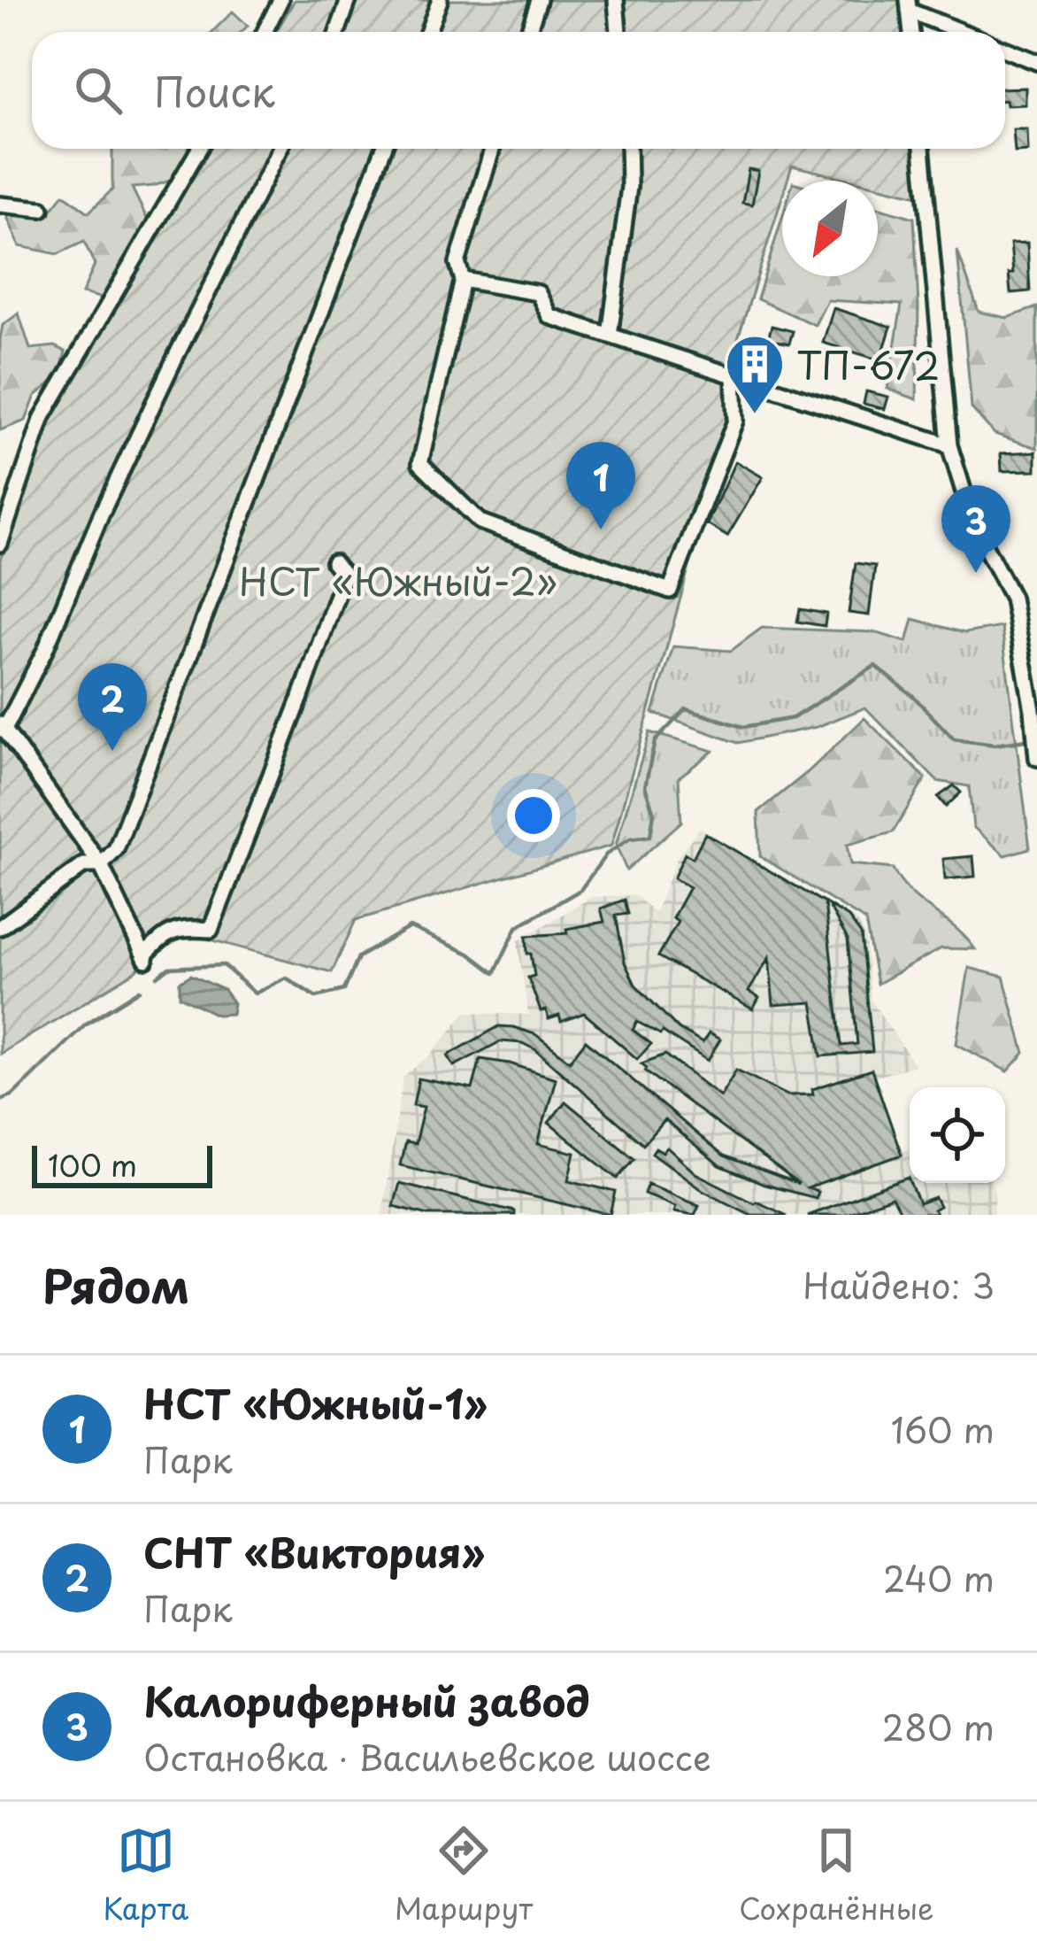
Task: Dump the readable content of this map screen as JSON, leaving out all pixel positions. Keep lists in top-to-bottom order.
{
  "parks": ["НСТ «Южный-2»"],
  "places": {
    "building": ["ТП-672"]
  },
  "scale_bar": "100 m",
  "north": "bottom left",
  "page": {
    "search": "Поиск",
    "pins": ["1", "3", "2"],
    "scale": "100 m",
    "heading": ["Рядом", "Найдено: 3"],
    "list": [
      {
        "mark": "1",
        "name": "НСТ «Южный-1»",
        "note": "Парк",
        "value": "160 m"
      },
      {
        "mark": "2",
        "name": "СНТ «Виктория»",
        "note": "Парк",
        "value": "240 m"
      },
      {
        "mark": "3",
        "name": "Калориферный завод",
        "note": "Остановка · Васильевское шоссе",
        "value": "280 m"
      }
    ],
    "nav": ["Карта", "Маршрут", "Сохранённые"]
  }
}
